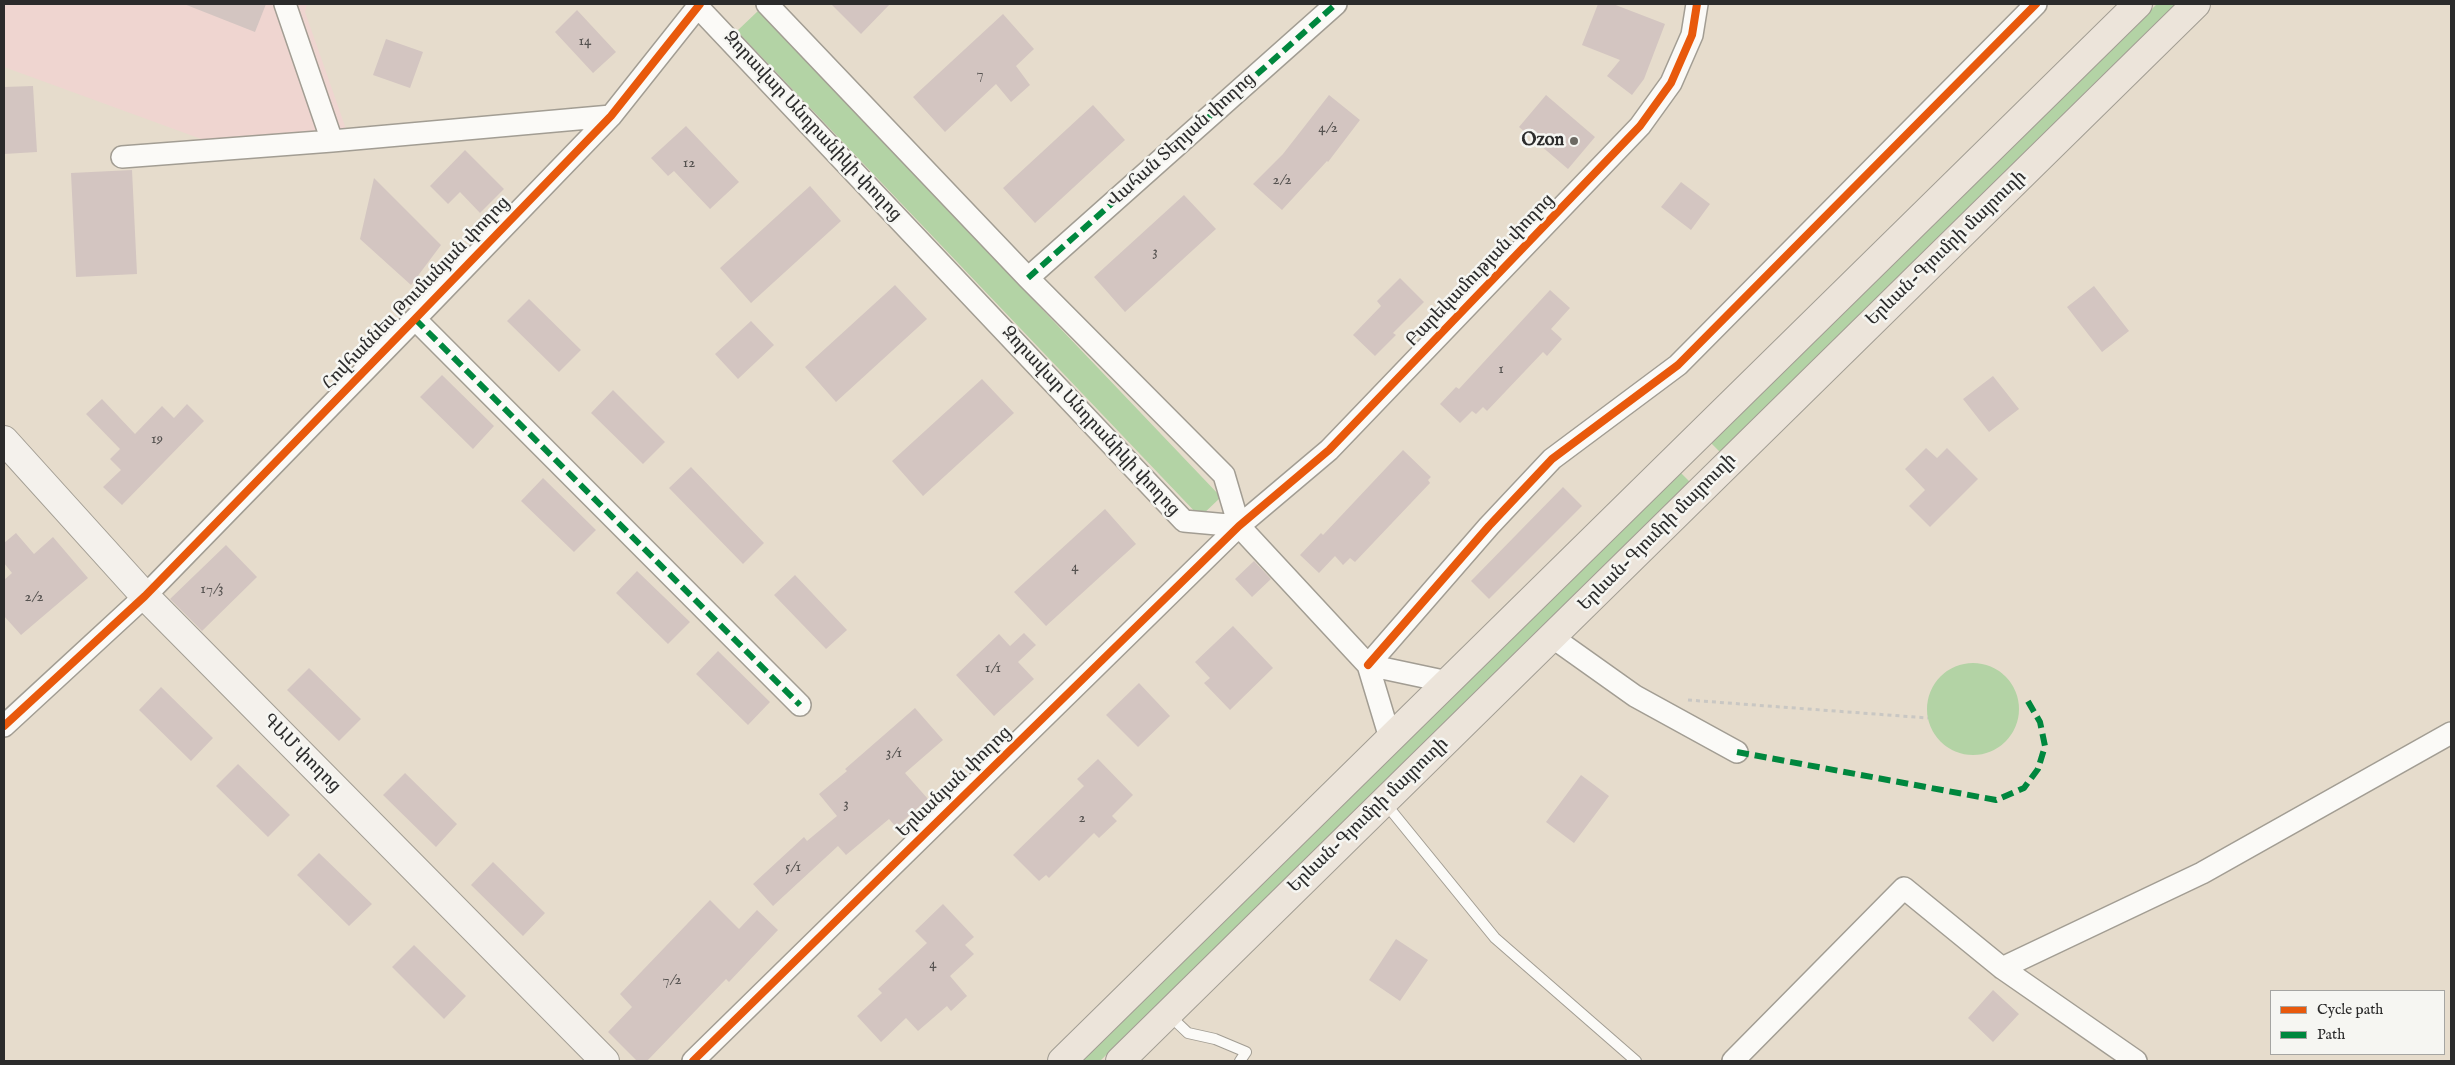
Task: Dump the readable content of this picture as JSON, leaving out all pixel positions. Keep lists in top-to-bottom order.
{
  "streets": {
    "highway": ["Երևան-Գյումրի մայրուղի"],
    "street": [
      "Զորավար Անդրանիկի փողոց",
      "Վահան Տերյան փողոց",
      "Բարեկամության փողոց",
      "Հովհաննես Թումանյան փողոց",
      "ԳԱՄ փողոց",
      "Երևանյան փողոց"
    ]
  },
  "crossings": [
    ["Զորավար Անդրանիկի փողոց", "Բարեկամության փողոց"],
    ["Զորավար Անդրանիկի փողոց", "Հովհաննես Թումանյան փողոց"],
    ["Զորավար Անդրանիկի փողոց", "Երևանյան փողոց"],
    ["Բարեկամության փողոց", "Երևանյան փողոց"],
    ["Հովհաննես Թումանյան փողոց", "ԳԱՄ փողոց"]
  ],
  "places": ["Ozon"],
  "house_numbers": [
    "14",
    "7",
    "4/2",
    "12",
    "2/2",
    "3",
    "1",
    "19",
    "4",
    "17/3",
    "2/2",
    "1/1",
    "3/1",
    "3",
    "2",
    "5/1",
    "4",
    "7/2"
  ],
  "legend": ["Cycle path", "Path"]
}
